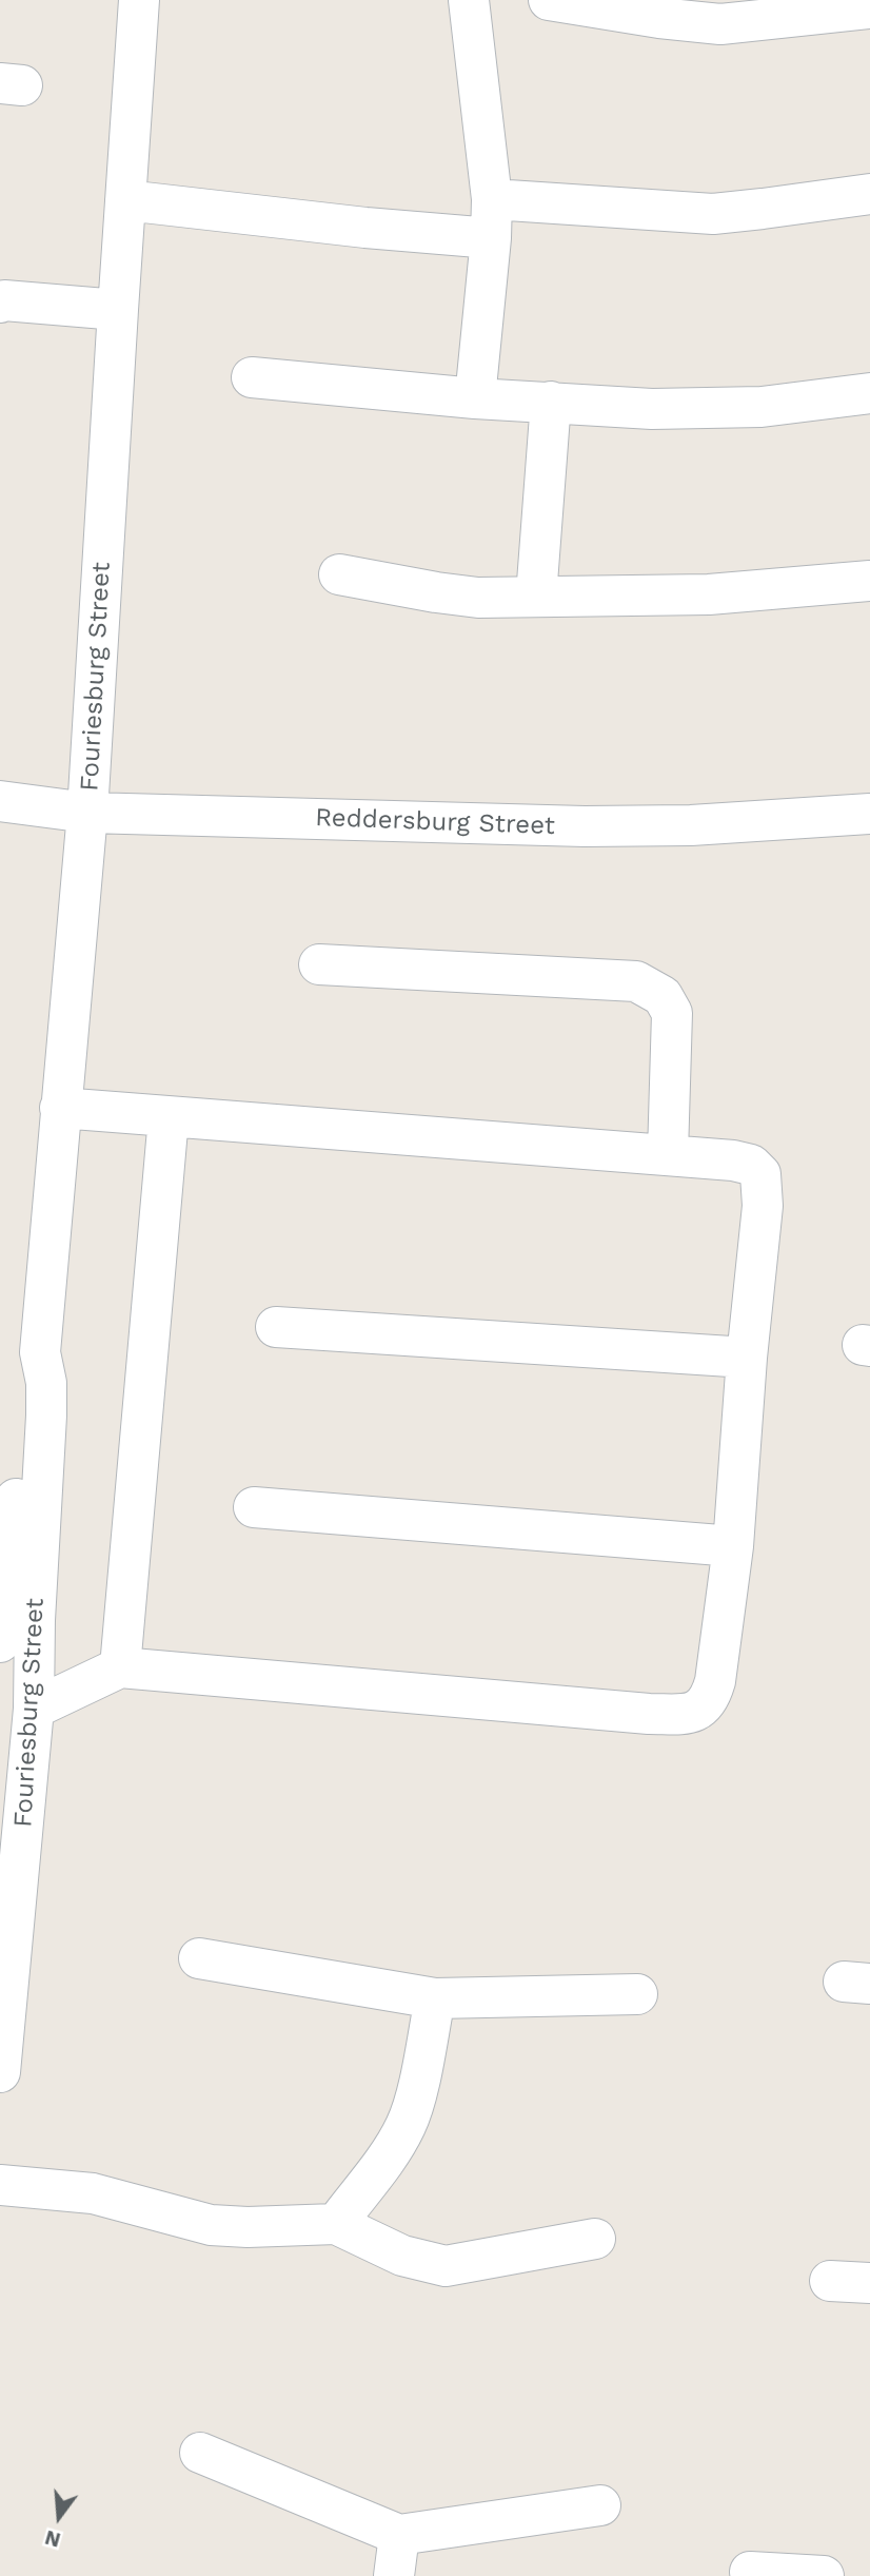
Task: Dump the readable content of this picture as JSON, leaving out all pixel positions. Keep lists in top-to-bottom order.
{
  "streets": {
    "street": ["Fouriesburg Street", "Reddersburg Street"]
  },
  "crossings": [
    ["Fouriesburg Street", "Reddersburg Street"]
  ],
  "north": "bottom"
}
